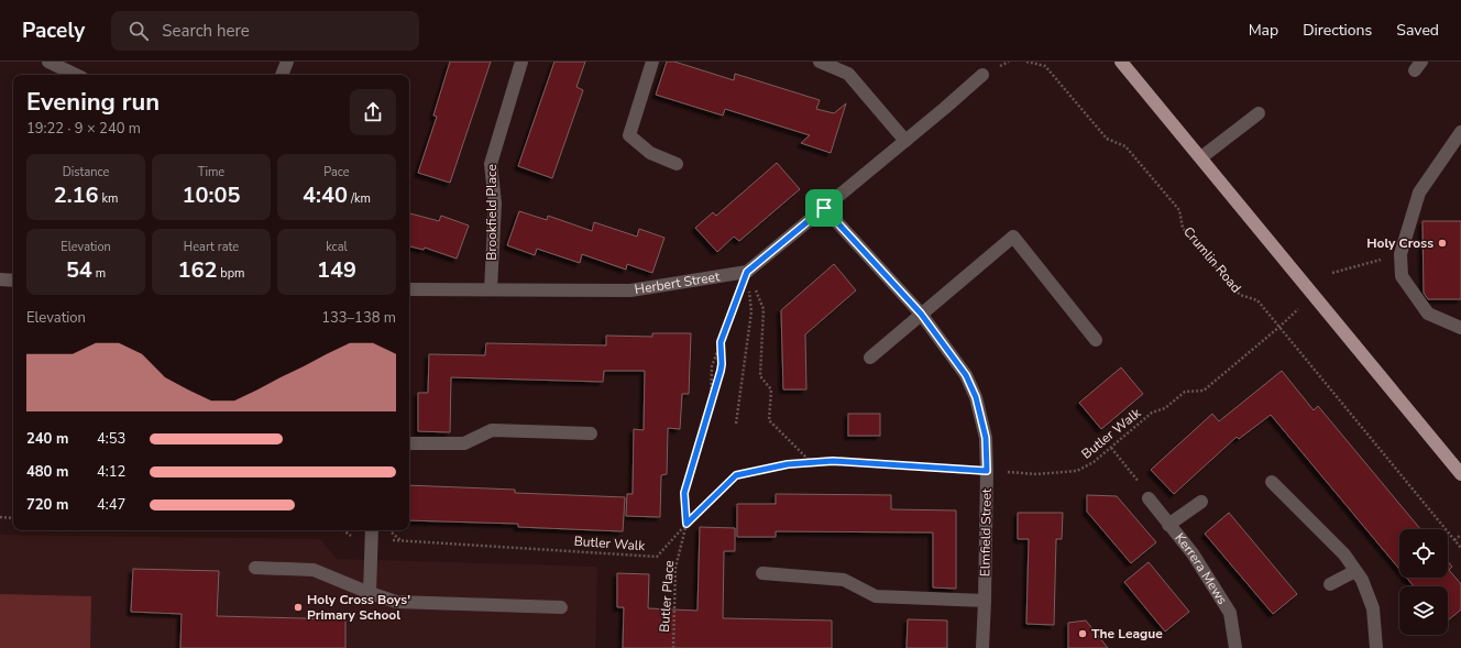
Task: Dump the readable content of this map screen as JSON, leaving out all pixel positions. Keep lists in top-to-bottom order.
{
  "streets": {
    "street": [
      "Brookfield Place",
      "Herbert Street",
      "Elmfield Street",
      "Kerrera Mews"
    ],
    "path": ["Crumlin Road", "Butler Walk", "Butler Place"]
  },
  "crossings": [
    ["Brookfield Place", "Herbert Street"],
    ["Crumlin Road", "Butler Walk"],
    ["Herbert Street", "Butler Place"],
    ["Butler Walk", "Elmfield Street"],
    ["Butler Walk", "Butler Place"]
  ],
  "places": ["Holy Cross", "Holy Cross Boys' Primary School", "The League"],
  "page": {
    "header": "Pacely",
    "search": "Search here",
    "nav": ["Map", "Directions", "Saved"],
    "heading": ["Evening run", "19:22 · 9 × 240 m"],
    "stats": [
      ["Distance", "2.16 km"],
      ["Time", "10:05"],
      ["Pace", "4:40 /km"],
      ["Elevation", "54 m"],
      ["Heart rate", "162 bpm"],
      ["kcal", "149"]
    ],
    "chart": ["Elevation", "133–138 m"],
    "list": [
      {
        "name": "240 m",
        "note": "4:53"
      },
      {
        "name": "480 m",
        "note": "4:12"
      },
      {
        "name": "720 m",
        "note": "4:47"
      }
    ]
  }
}
